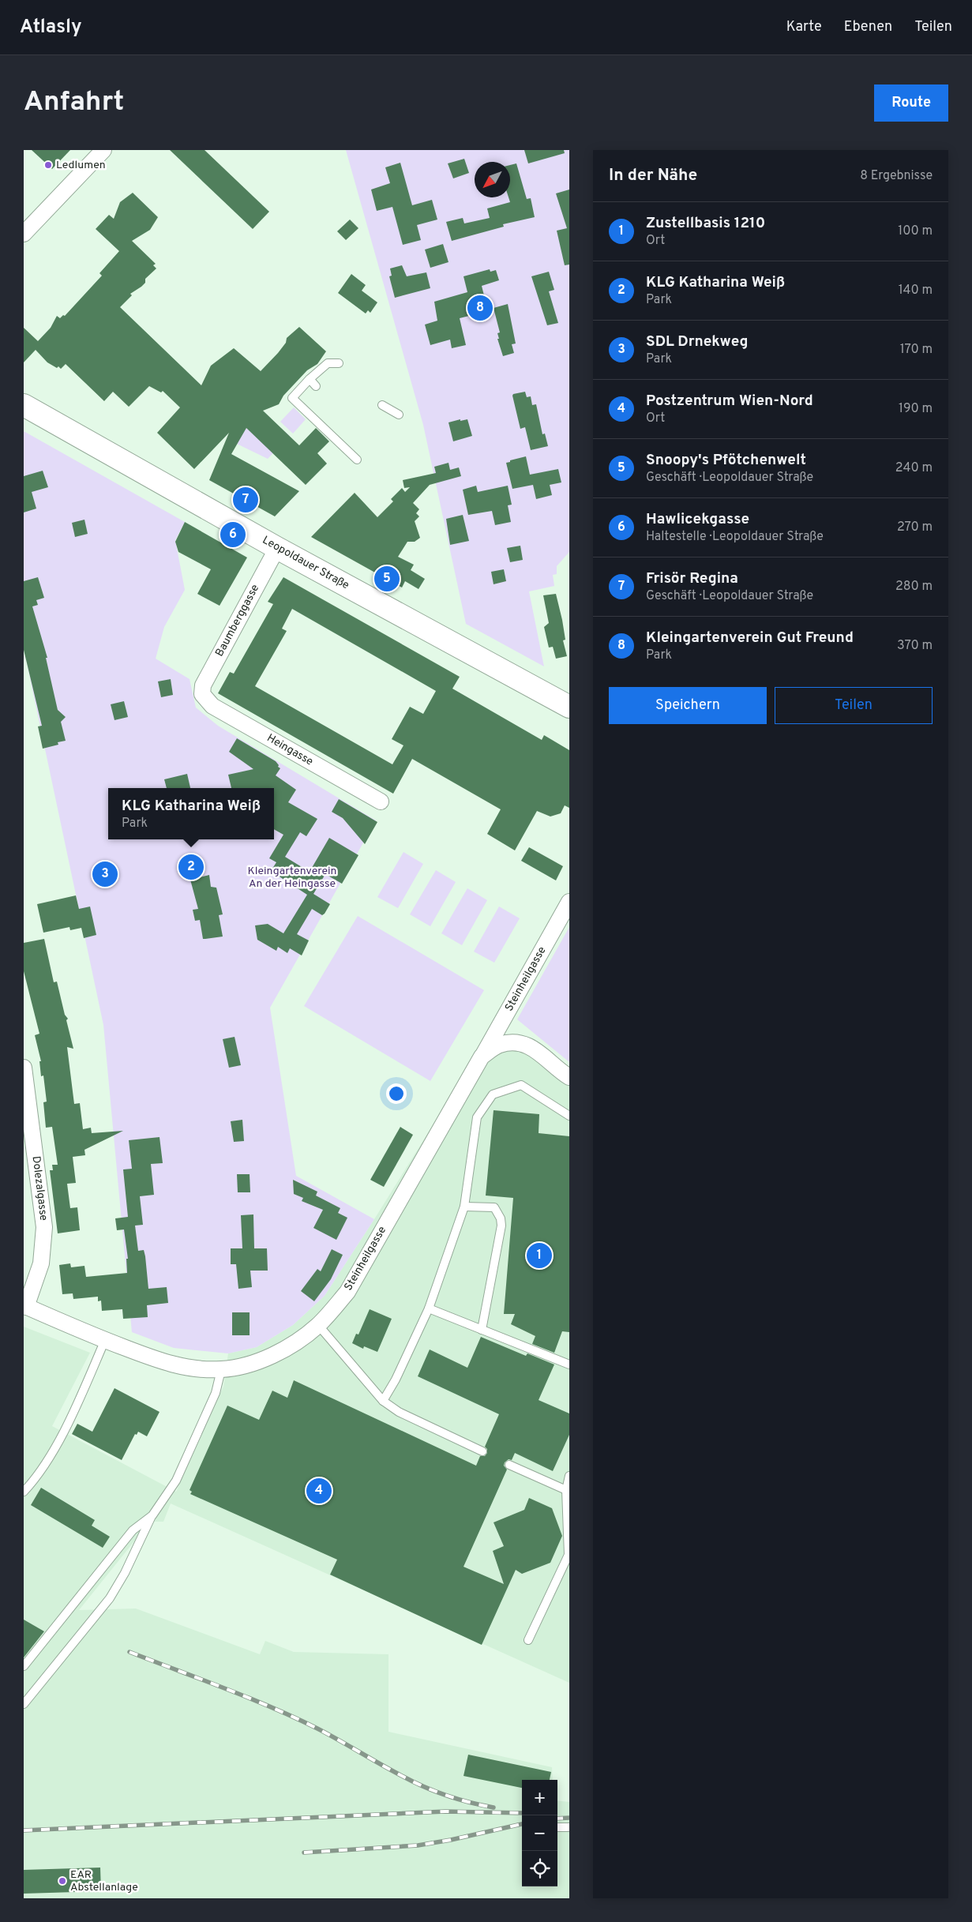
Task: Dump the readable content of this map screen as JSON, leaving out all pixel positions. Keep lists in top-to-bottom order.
{
  "streets": {
    "main road": ["Leopoldauer Straße"],
    "street": [
      "Baumberggasse",
      "Heingasse",
      "Steinheilgasse",
      "Dolezalgasse"
    ]
  },
  "crossings": [
    ["Leopoldauer Straße", "Baumberggasse"],
    ["Baumberggasse", "Heingasse"],
    ["Steinheilgasse", "Dolezalgasse"]
  ],
  "parks": ["Kleingartenverein An der Heingasse"],
  "places": ["Ledlumen", "EAR Abstellanlage"],
  "north": "bottom left",
  "page": {
    "header": "Atlasly",
    "nav": ["Karte", "Ebenen", "Teilen"],
    "buttons": [
      "Route",
      ["Speichern", "Teilen"]
    ],
    "title": "Anfahrt",
    "heading": ["In der Nähe", "8 Ergebnisse"],
    "list": [
      {
        "mark": "1",
        "name": "Zustellbasis 1210",
        "note": "Ort",
        "value": "100 m"
      },
      {
        "mark": "2",
        "name": "KLG Katharina Weiß",
        "note": "Park",
        "value": "140 m"
      },
      {
        "mark": "3",
        "name": "SDL Drnekweg",
        "note": "Park",
        "value": "170 m"
      },
      {
        "mark": "4",
        "name": "Postzentrum Wien-Nord",
        "note": "Ort",
        "value": "190 m"
      },
      {
        "mark": "5",
        "name": "Snoopy's Pfötchenwelt",
        "note": "Geschäft · Leopoldauer Straße",
        "value": "240 m"
      },
      {
        "mark": "6",
        "name": "Hawlicekgasse",
        "note": "Haltestelle · Leopoldauer Straße",
        "value": "270 m"
      },
      {
        "mark": "7",
        "name": "Frisör Regina",
        "note": "Geschäft · Leopoldauer Straße",
        "value": "280 m"
      },
      {
        "mark": "8",
        "name": "Kleingartenverein Gut Freund",
        "note": "Park",
        "value": "370 m"
      }
    ],
    "pins": [
      "8",
      "7",
      "6",
      "5",
      "2",
      "3",
      "1",
      "4"
    ],
    "popup": ["KLG Katharina Weiß", "Park"],
    "map_buttons": ["+", "−"]
  }
}
